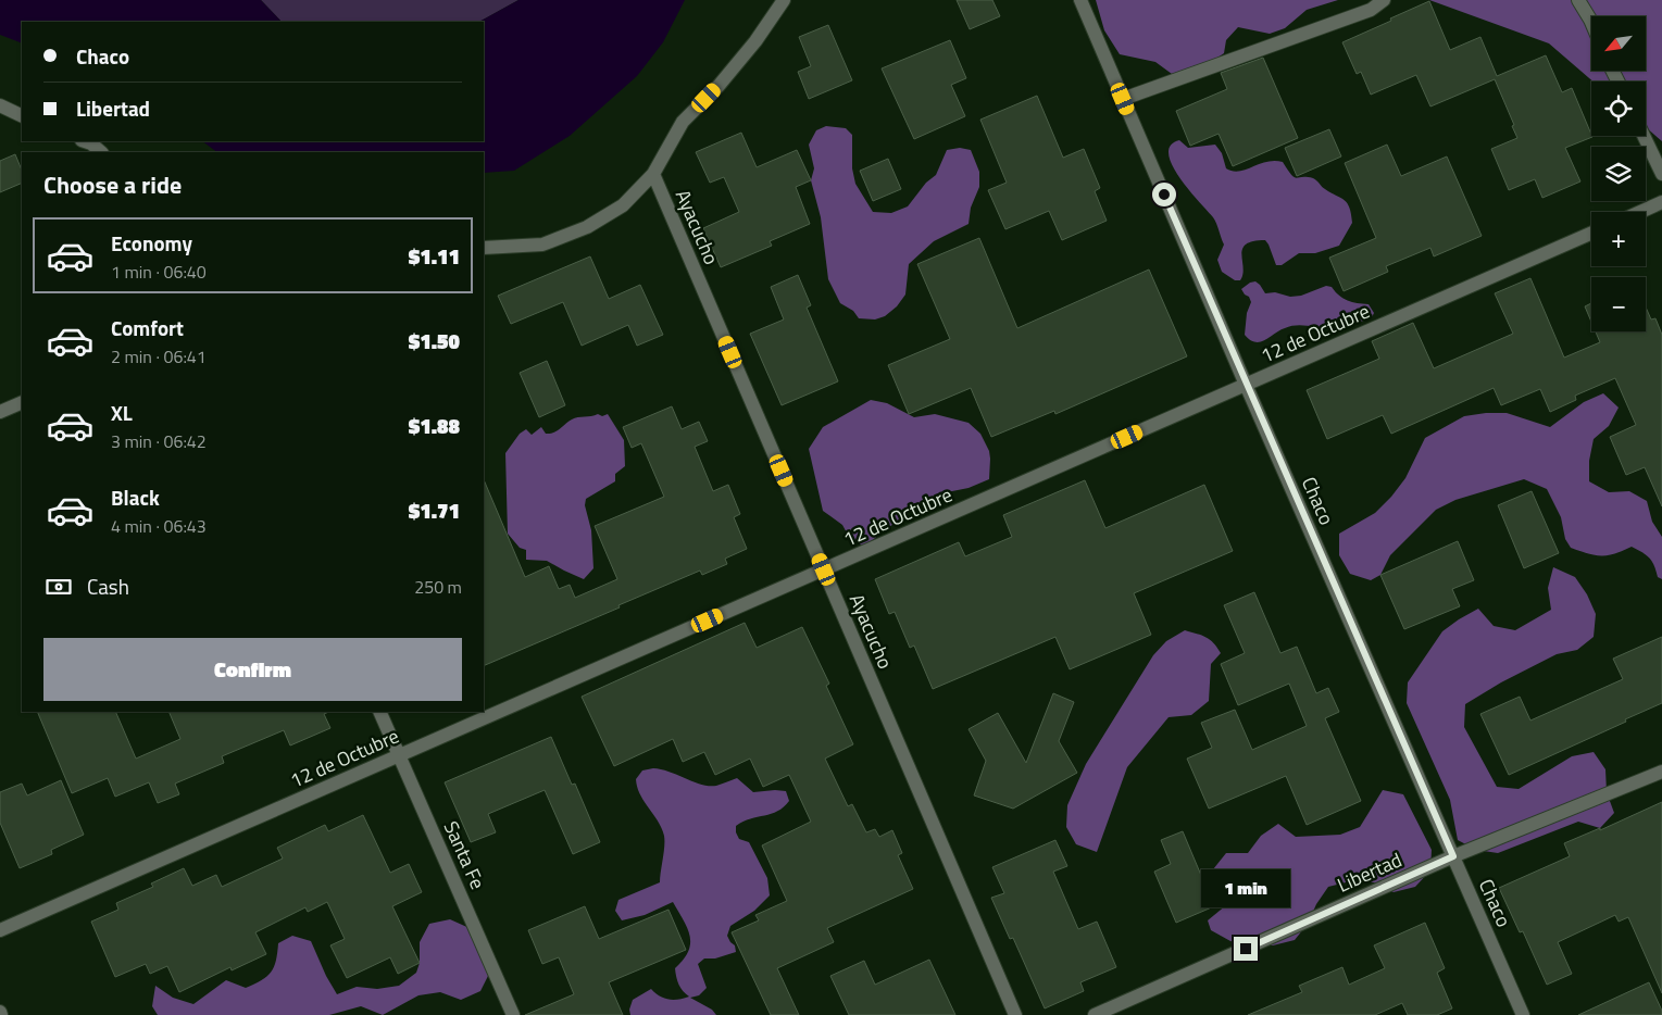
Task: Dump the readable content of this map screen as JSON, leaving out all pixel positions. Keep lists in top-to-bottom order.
{
  "streets": {
    "street": [
      "Ayacucho",
      "12 de Octubre",
      "Chaco",
      "Santa Fe",
      "Libertad"
    ]
  },
  "crossings": [
    ["Ayacucho", "12 de Octubre"],
    ["12 de Octubre", "Chaco"],
    ["12 de Octubre", "Santa Fe"],
    ["Chaco", "Libertad"]
  ],
  "north": "bottom left",
  "page": {
    "map_buttons": ["+", "−"],
    "banner": ["Chaco", "Libertad"],
    "heading": "Choose a ride",
    "list": [
      {
        "name": "Economy",
        "note": "1 min · 06:40",
        "value": "$1.11"
      },
      {
        "name": "Comfort",
        "note": "2 min · 06:41",
        "value": "$1.50"
      },
      {
        "name": "XL",
        "note": "3 min · 06:42",
        "value": "$1.88"
      },
      {
        "name": "Black",
        "note": "4 min · 06:43",
        "value": "$1.71"
      }
    ],
    "pay": ["Cash", "250 m"],
    "buttons": "Confirm",
    "bubble": "1 min"
  }
}
